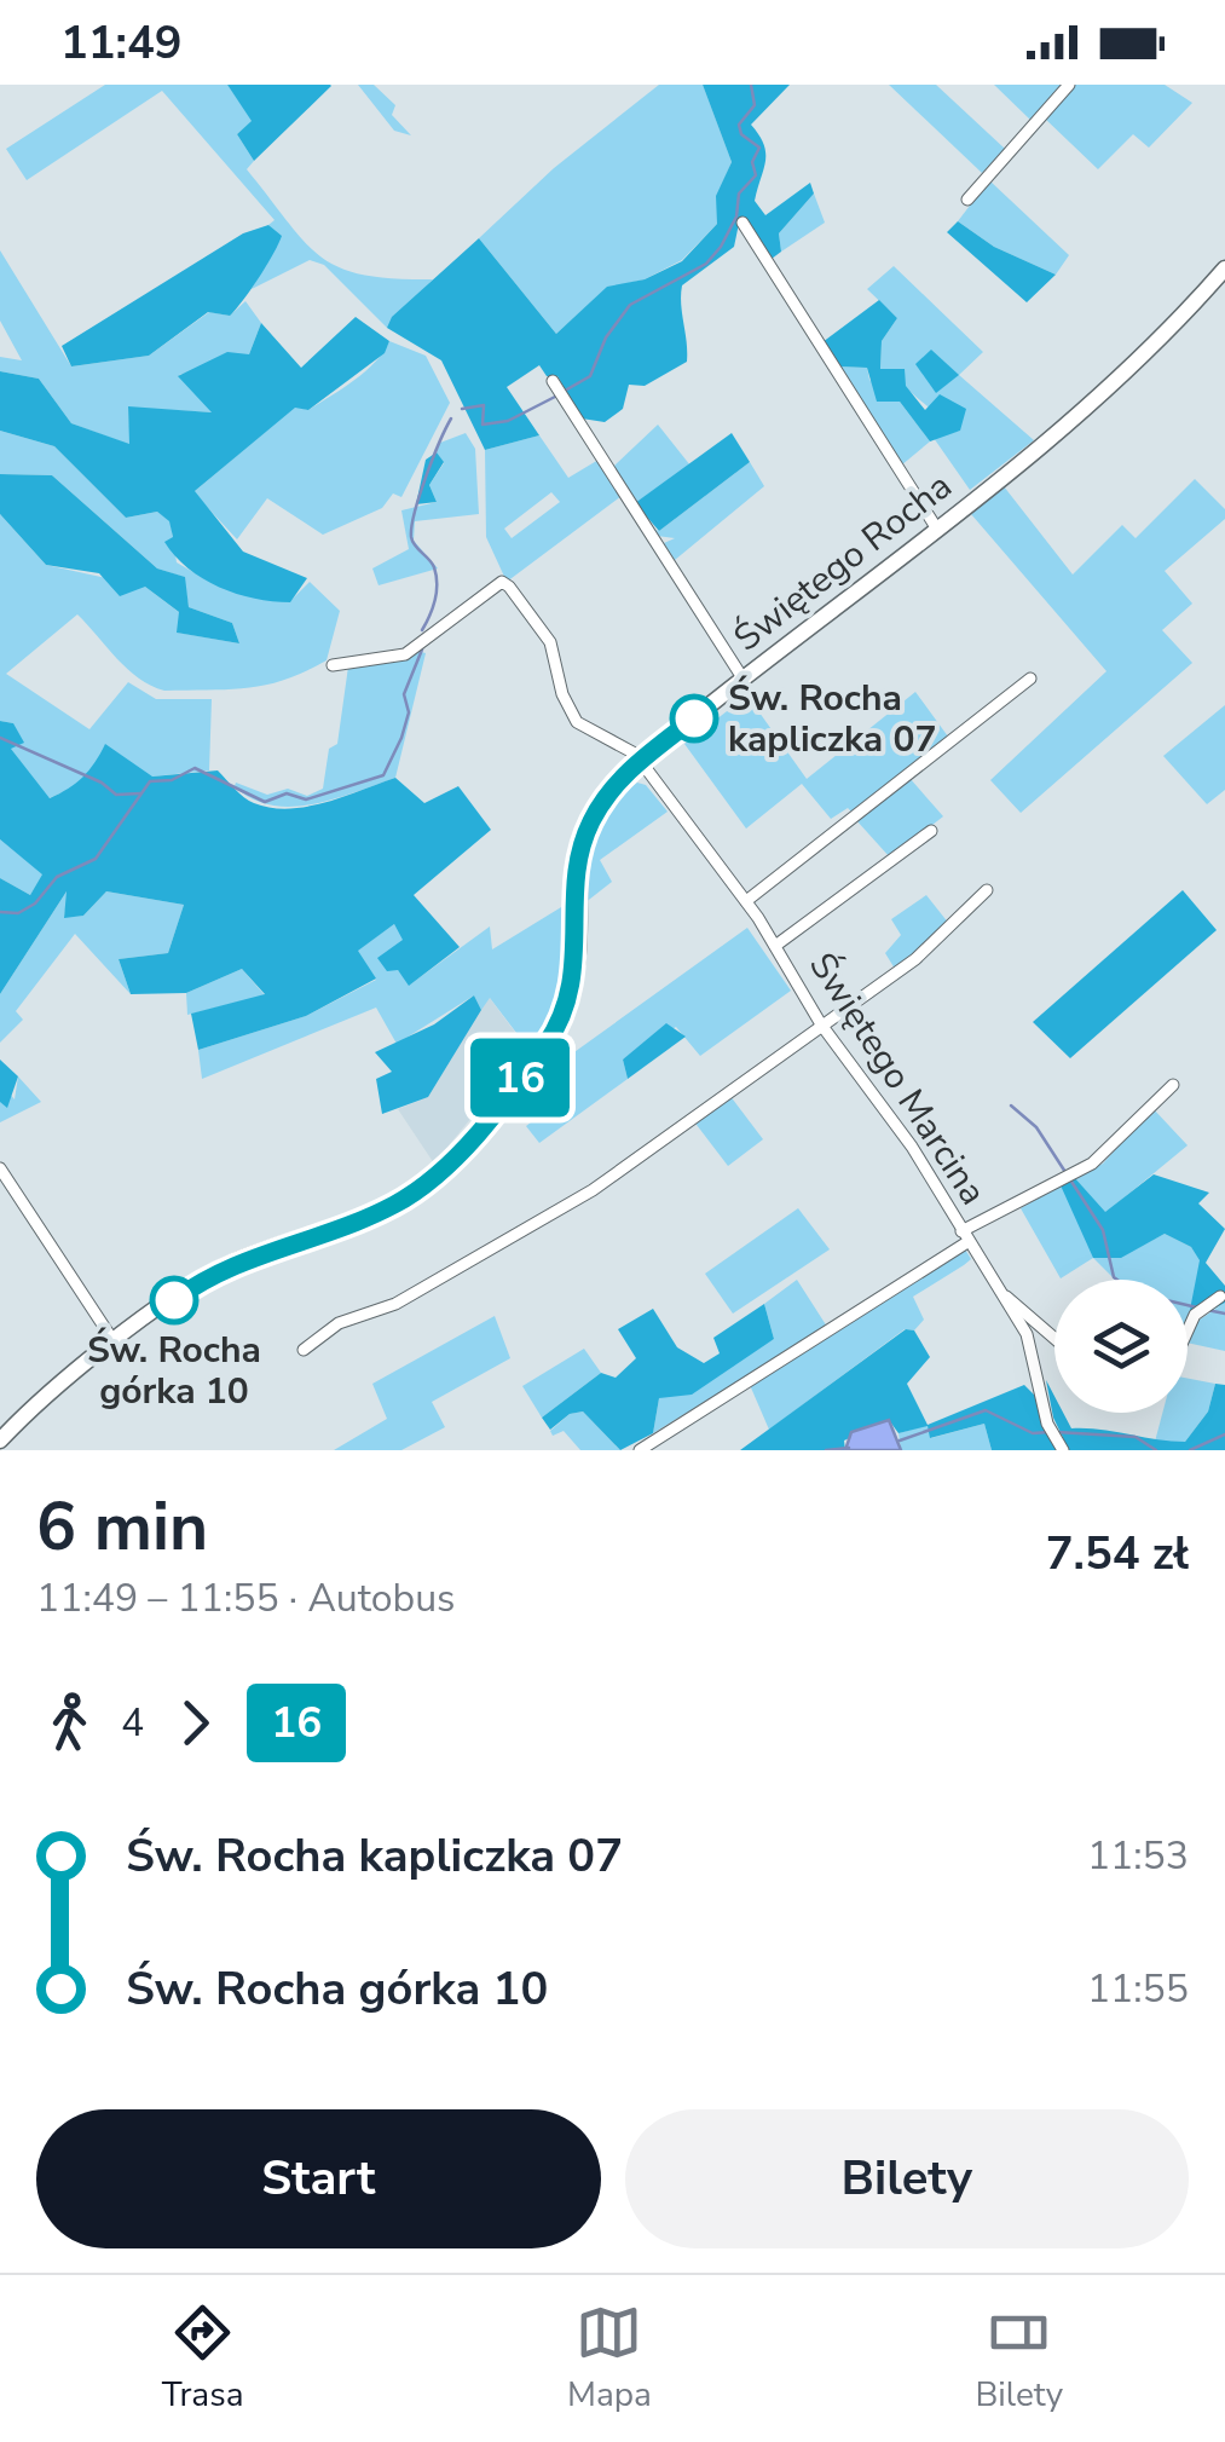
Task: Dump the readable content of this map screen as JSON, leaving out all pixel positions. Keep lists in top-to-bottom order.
{
  "streets": {
    "street": ["Świętego Rocha", "Świętego Marcina"]
  },
  "crossings": [
    ["Świętego Rocha", "Świętego Marcina"]
  ],
  "places": ["Św. Rocha kapliczka 07", "Św. Rocha górka 10"],
  "lines": ["bus line 16"],
  "page": {
    "status": "11:49",
    "on_map": "16",
    "heading": ["6 min", "11:49 – 11:55 · Autobus", "7.54 zł"],
    "legs": ["4", "16"],
    "list": [
      {
        "name": "Św. Rocha kapliczka 07",
        "value": "11:53"
      },
      {
        "name": "Św. Rocha górka 10",
        "value": "11:55"
      }
    ],
    "buttons": ["Start", "Bilety"],
    "tabs": ["Trasa", "Mapa", "Bilety"]
  }
}
